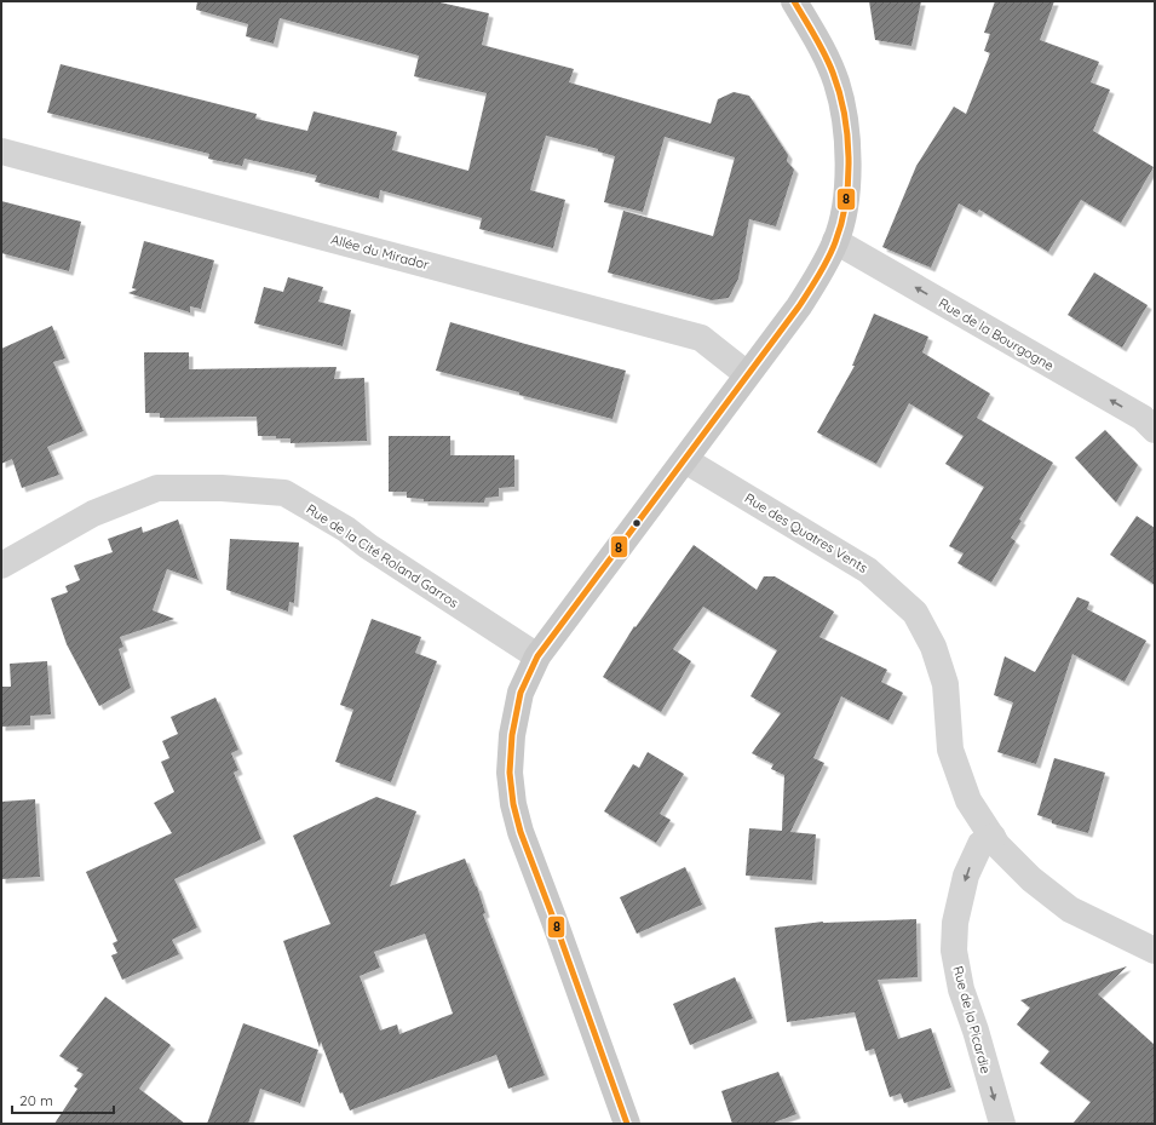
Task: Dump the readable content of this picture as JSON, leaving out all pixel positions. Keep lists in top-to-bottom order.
{
  "streets": {
    "street": [
      "Allée du Mirador",
      "Rue de la Bourgogne",
      "Rue des Quatres Vents",
      "Rue de la Cité Roland Garros",
      "Rue de la Picardie"
    ]
  },
  "crossings": [
    ["Rue des Quatres Vents", "Rue de la Picardie"]
  ],
  "one_way": ["Rue de la Bourgogne", "Rue de la Picardie"],
  "lines": ["transit line 8"],
  "scale_bar": "20 m"
}
